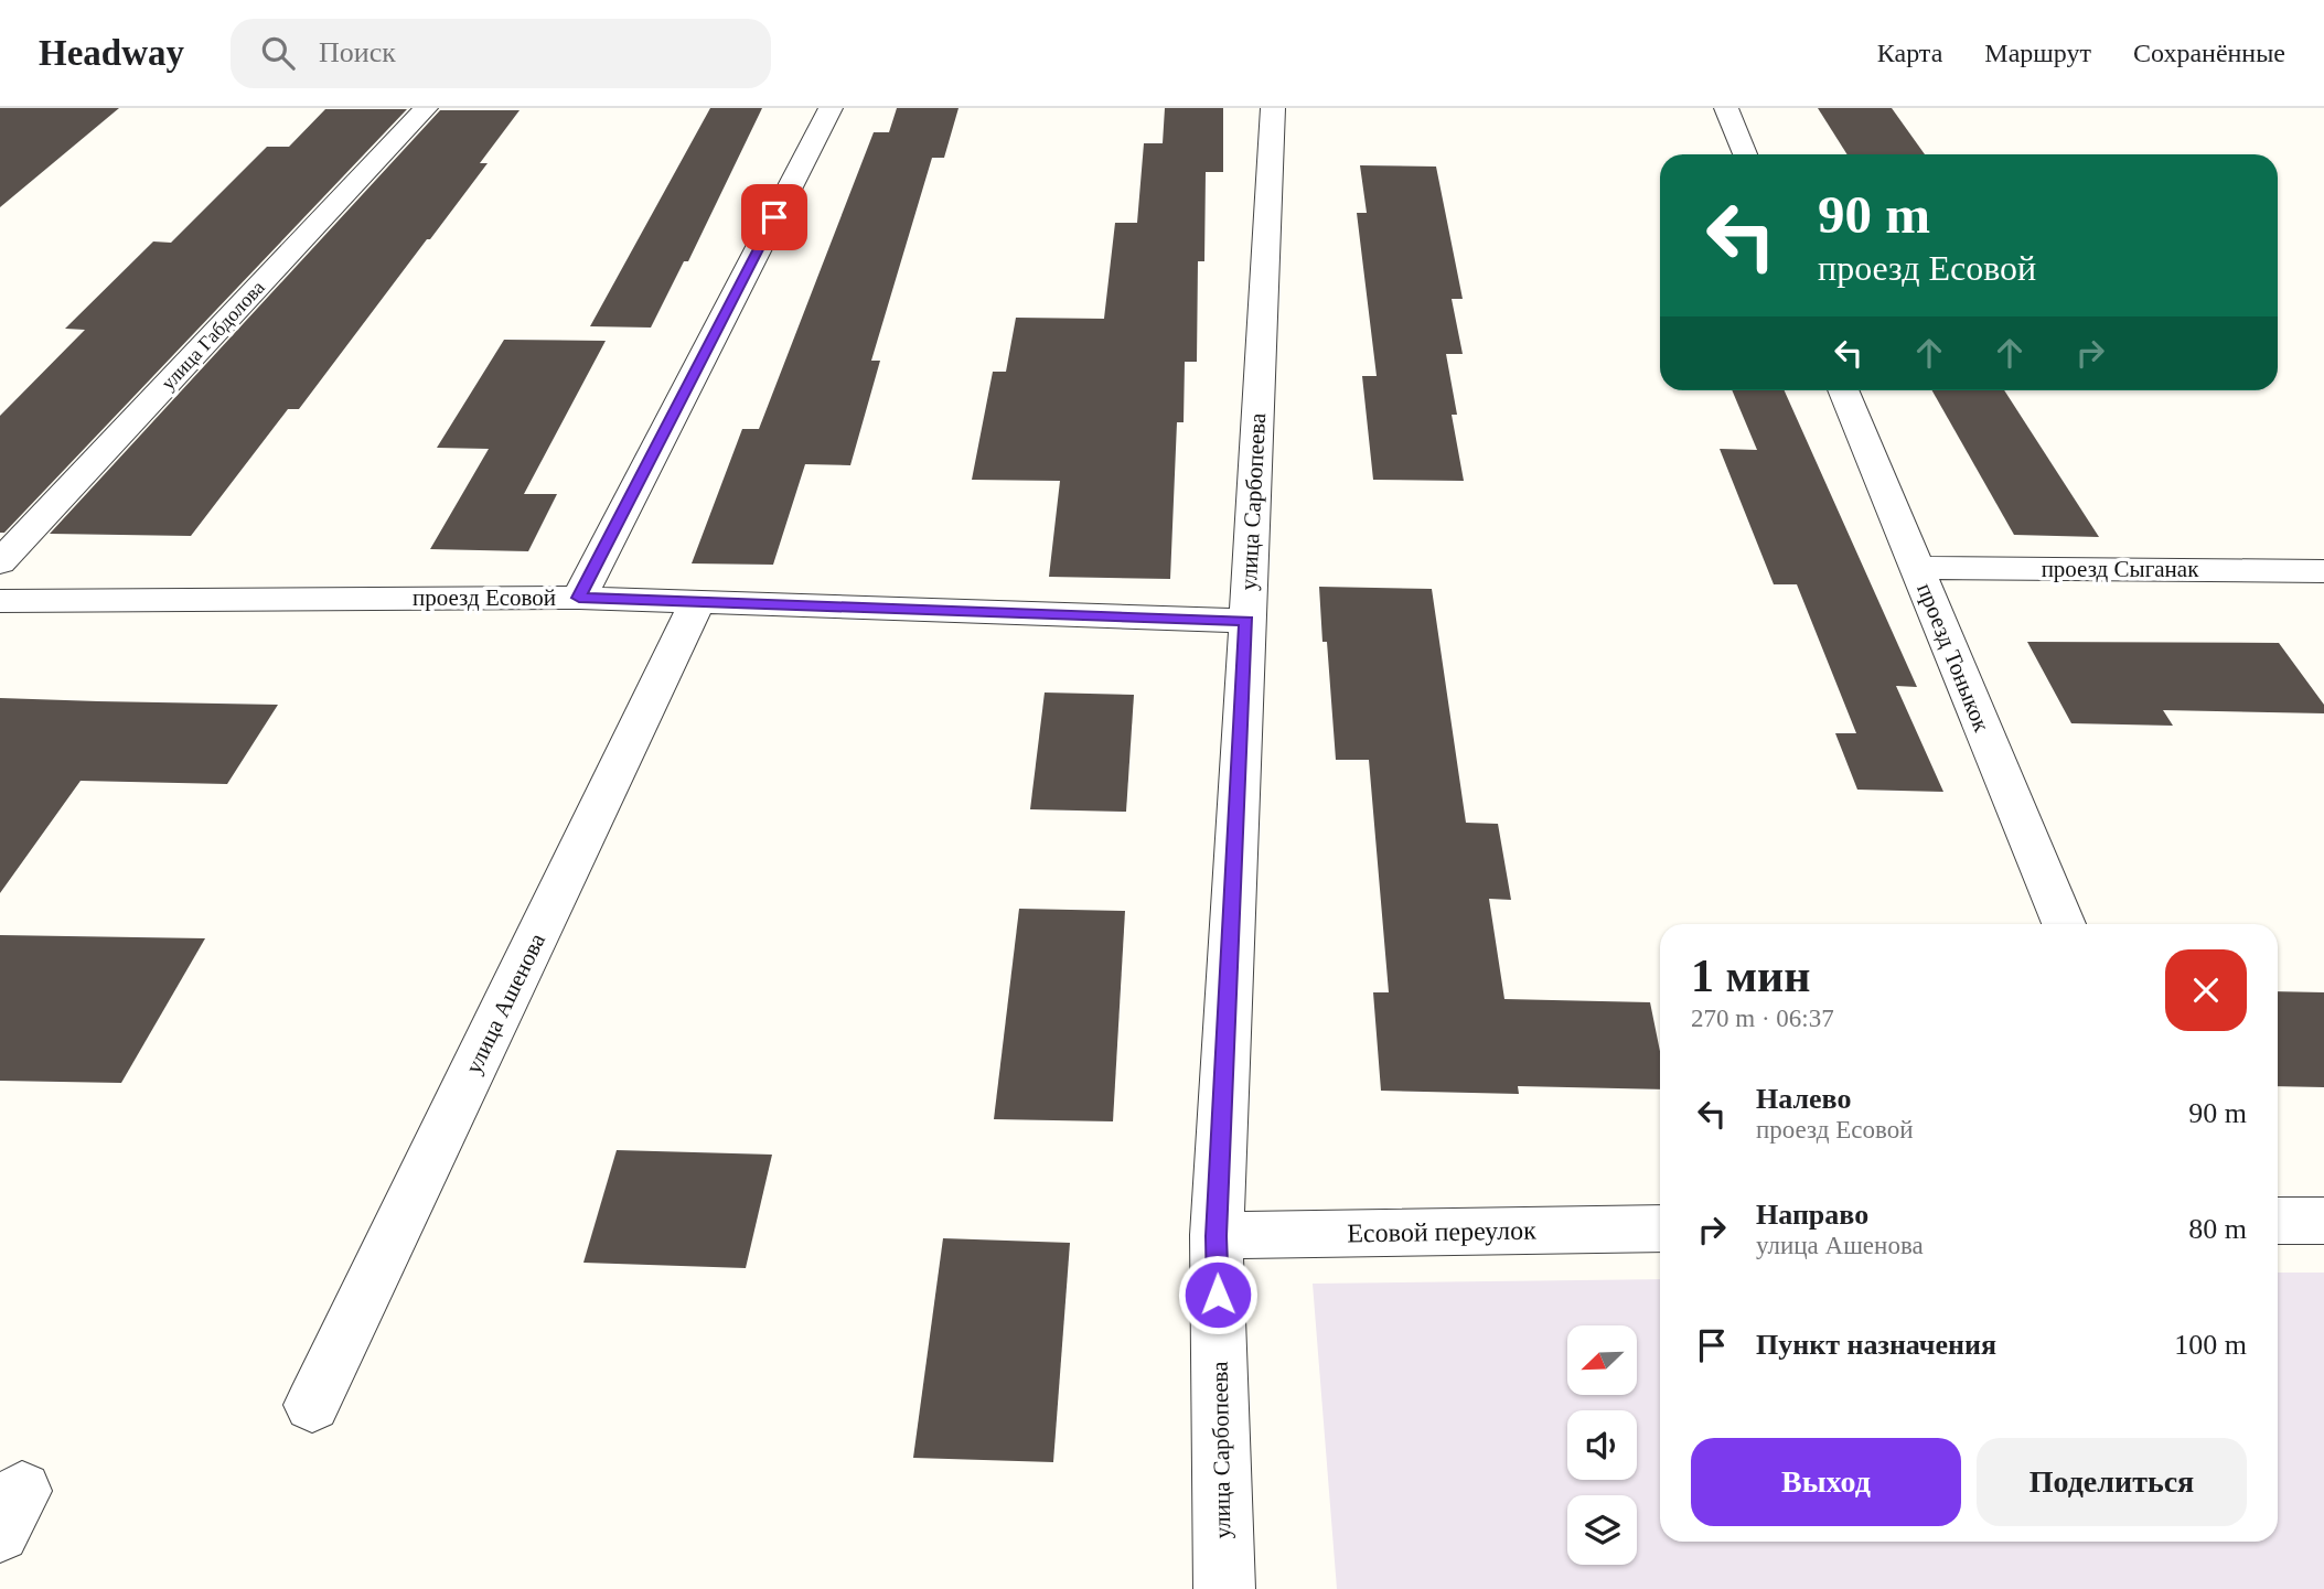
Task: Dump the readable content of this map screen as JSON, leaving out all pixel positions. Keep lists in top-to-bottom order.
{
  "streets": {
    "street": [
      "улица Габдолова",
      "улица Сарбопеева",
      "проезд Сыганак",
      "проезд Есовой",
      "проезд Тоныкок",
      "улица Ашенова",
      "Есовой переулок"
    ]
  },
  "crossings": [
    ["улица Сарбопеева", "проезд Есовой"],
    ["улица Сарбопеева", "Есовой переулок"],
    ["проезд Сыганак", "проезд Тоныкок"],
    ["проезд Есовой", "улица Ашенова"]
  ],
  "north": "bottom left",
  "page": {
    "header": "Headway",
    "search": "Поиск",
    "nav": ["Карта", "Маршрут", "Сохранённые"],
    "turn": ["90 m", "проезд Есовой"],
    "heading": ["1 мин", "270 m · 06:37"],
    "list": [
      {
        "name": "Налево",
        "note": "проезд Есовой",
        "value": "90 m"
      },
      {
        "name": "Направо",
        "note": "улица Ашенова",
        "value": "80 m"
      },
      {
        "name": "Пункт назначения",
        "value": "100 m"
      }
    ],
    "buttons": ["Выход", "Поделиться"]
  }
}
